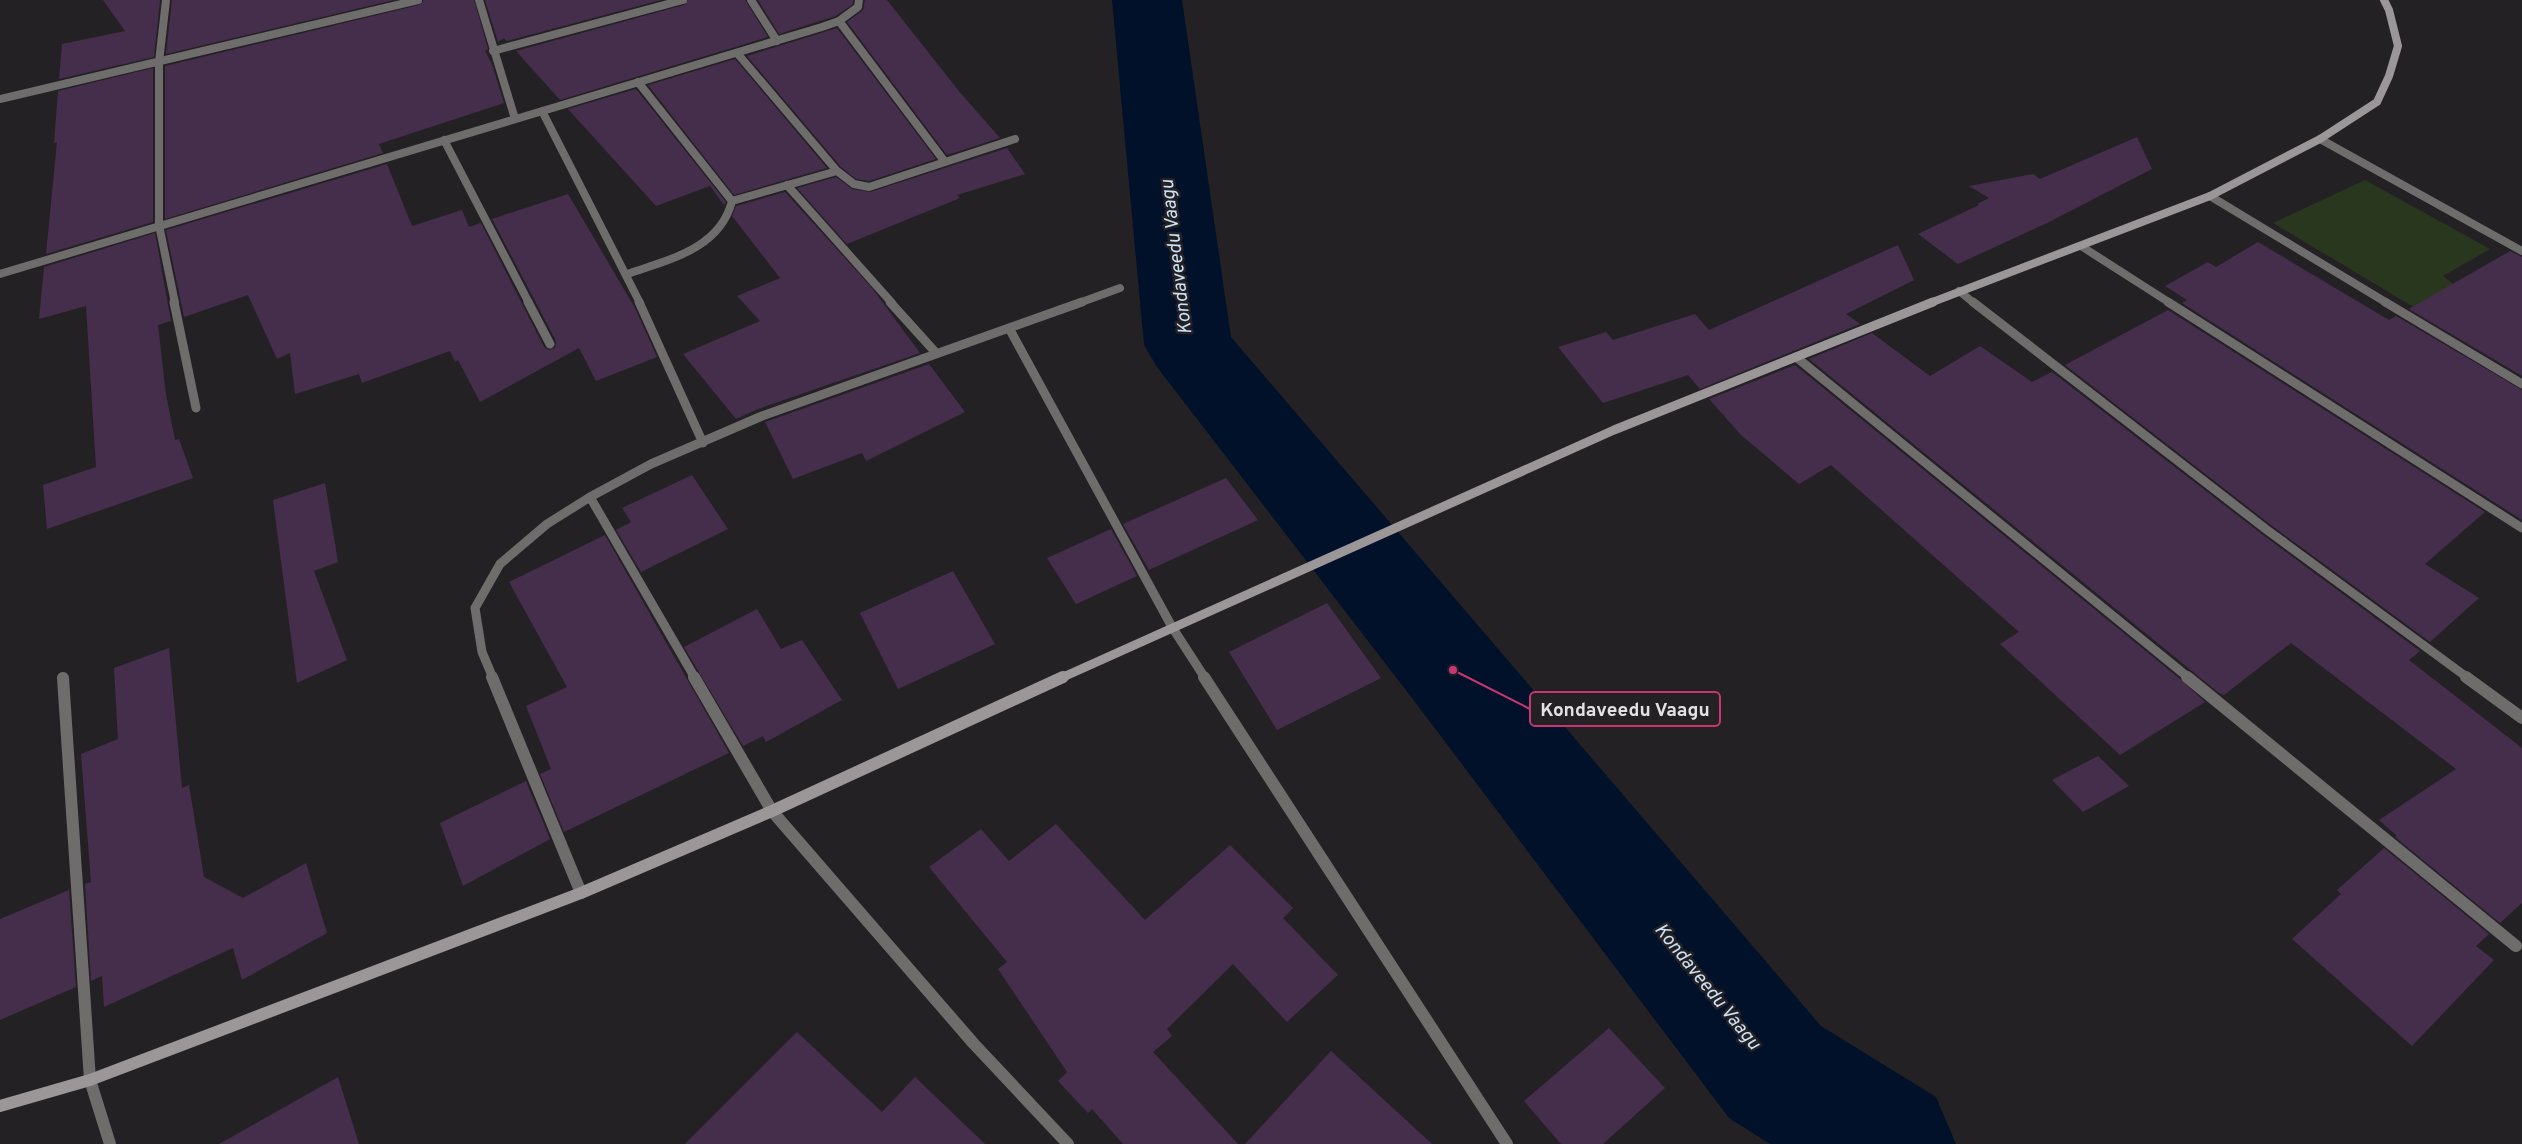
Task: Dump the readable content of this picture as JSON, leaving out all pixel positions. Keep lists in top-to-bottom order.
{
  "water": ["Kondaveedu Vaagu"],
  "places": ["Kondaveedu Vaagu"]
}
